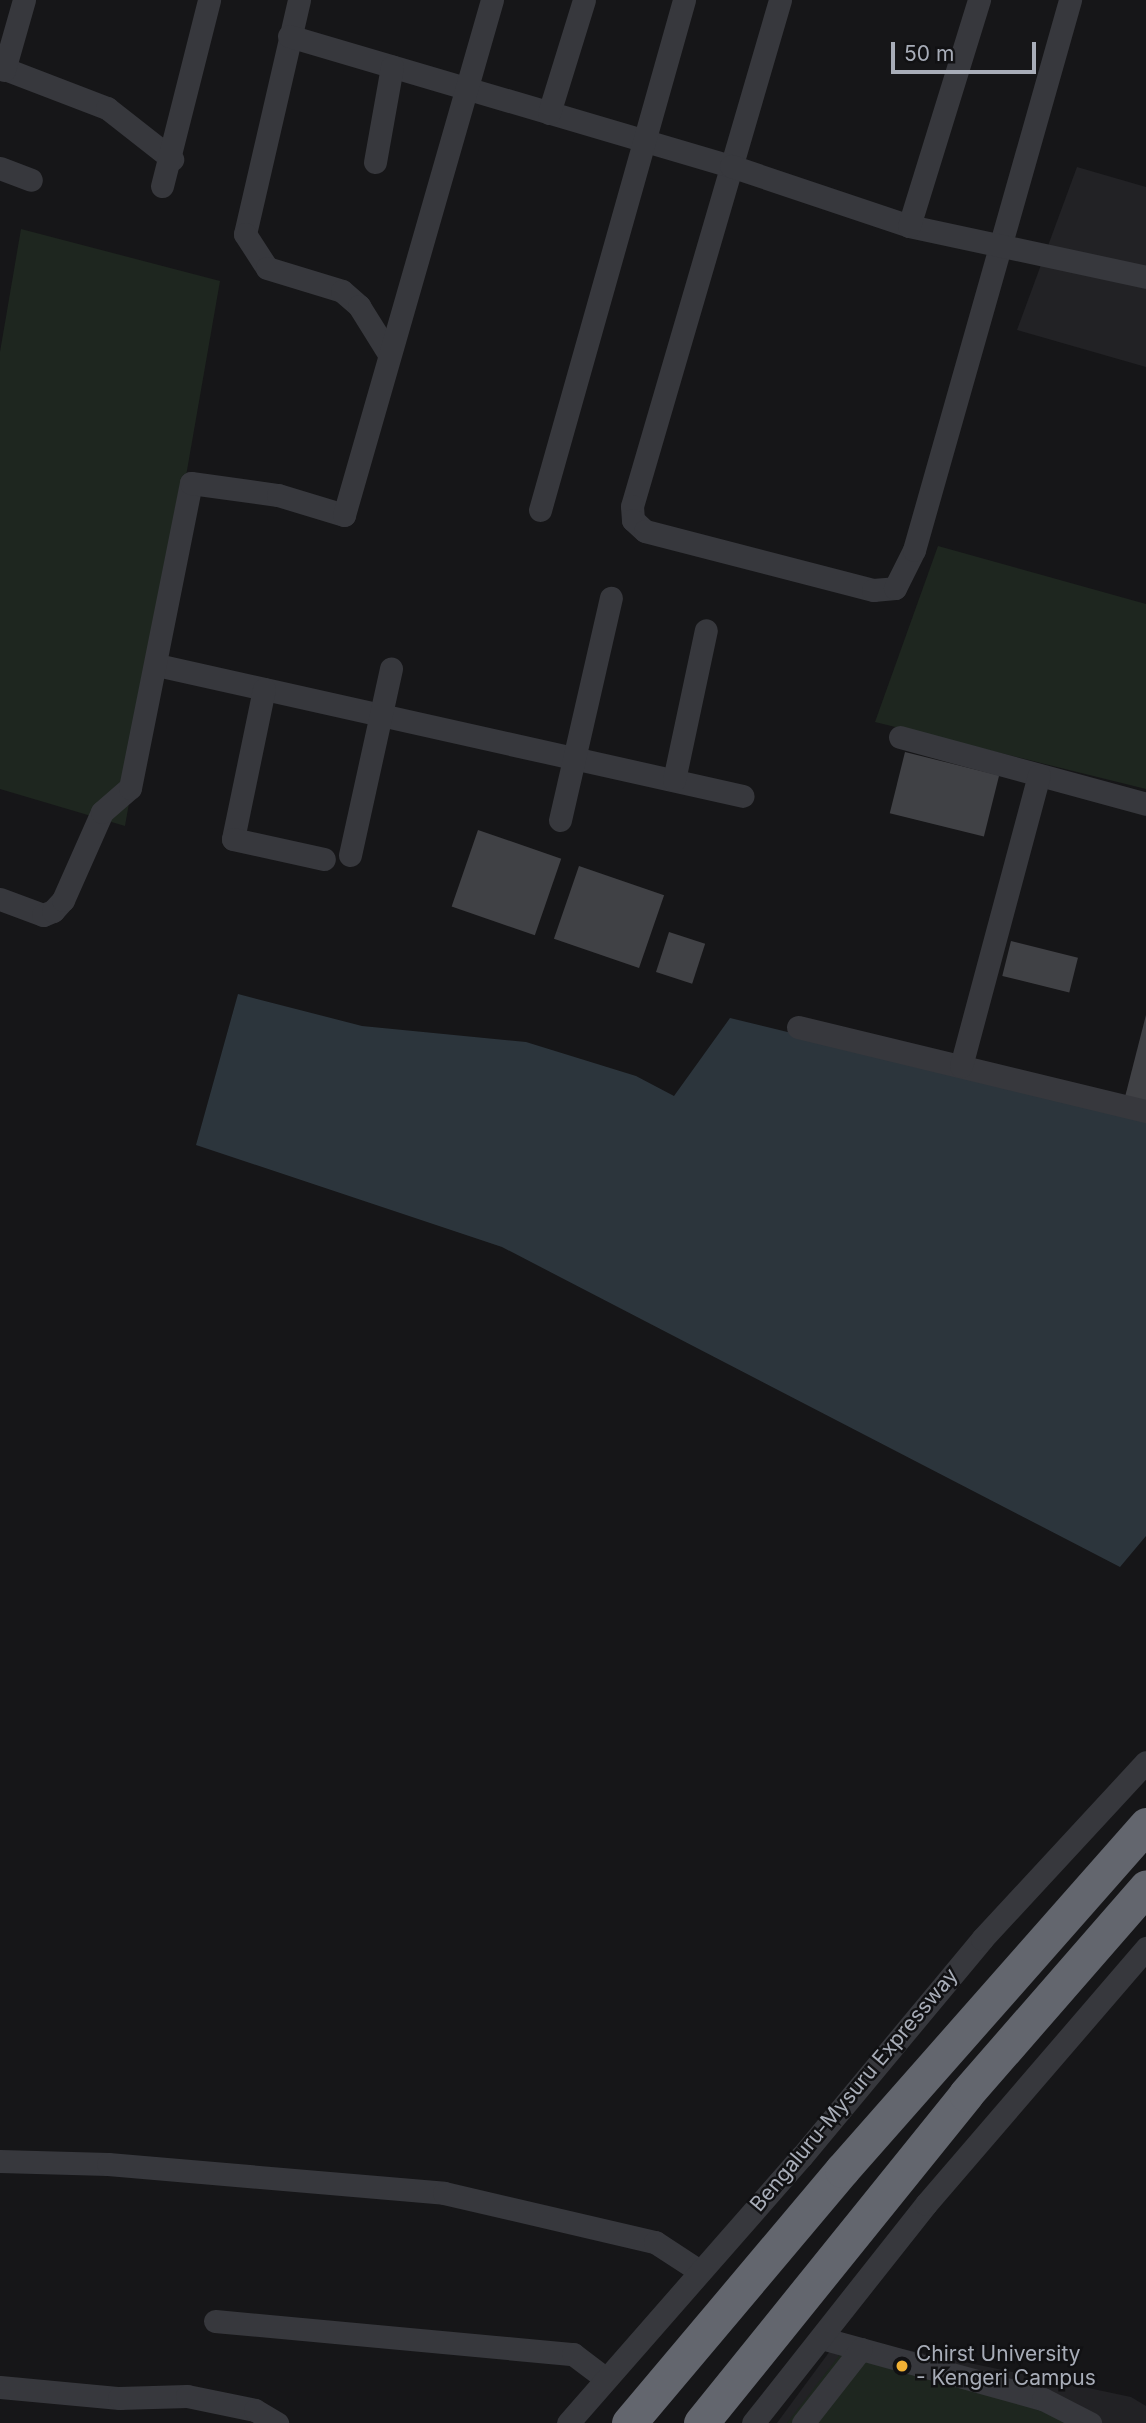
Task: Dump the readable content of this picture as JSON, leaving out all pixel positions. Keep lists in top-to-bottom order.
{
  "streets": {
    "highway": ["Bengaluru-Mysuru Expressway"]
  },
  "places": ["Chirst University - Kengeri Campus"],
  "scale_bar": "50 m"
}
